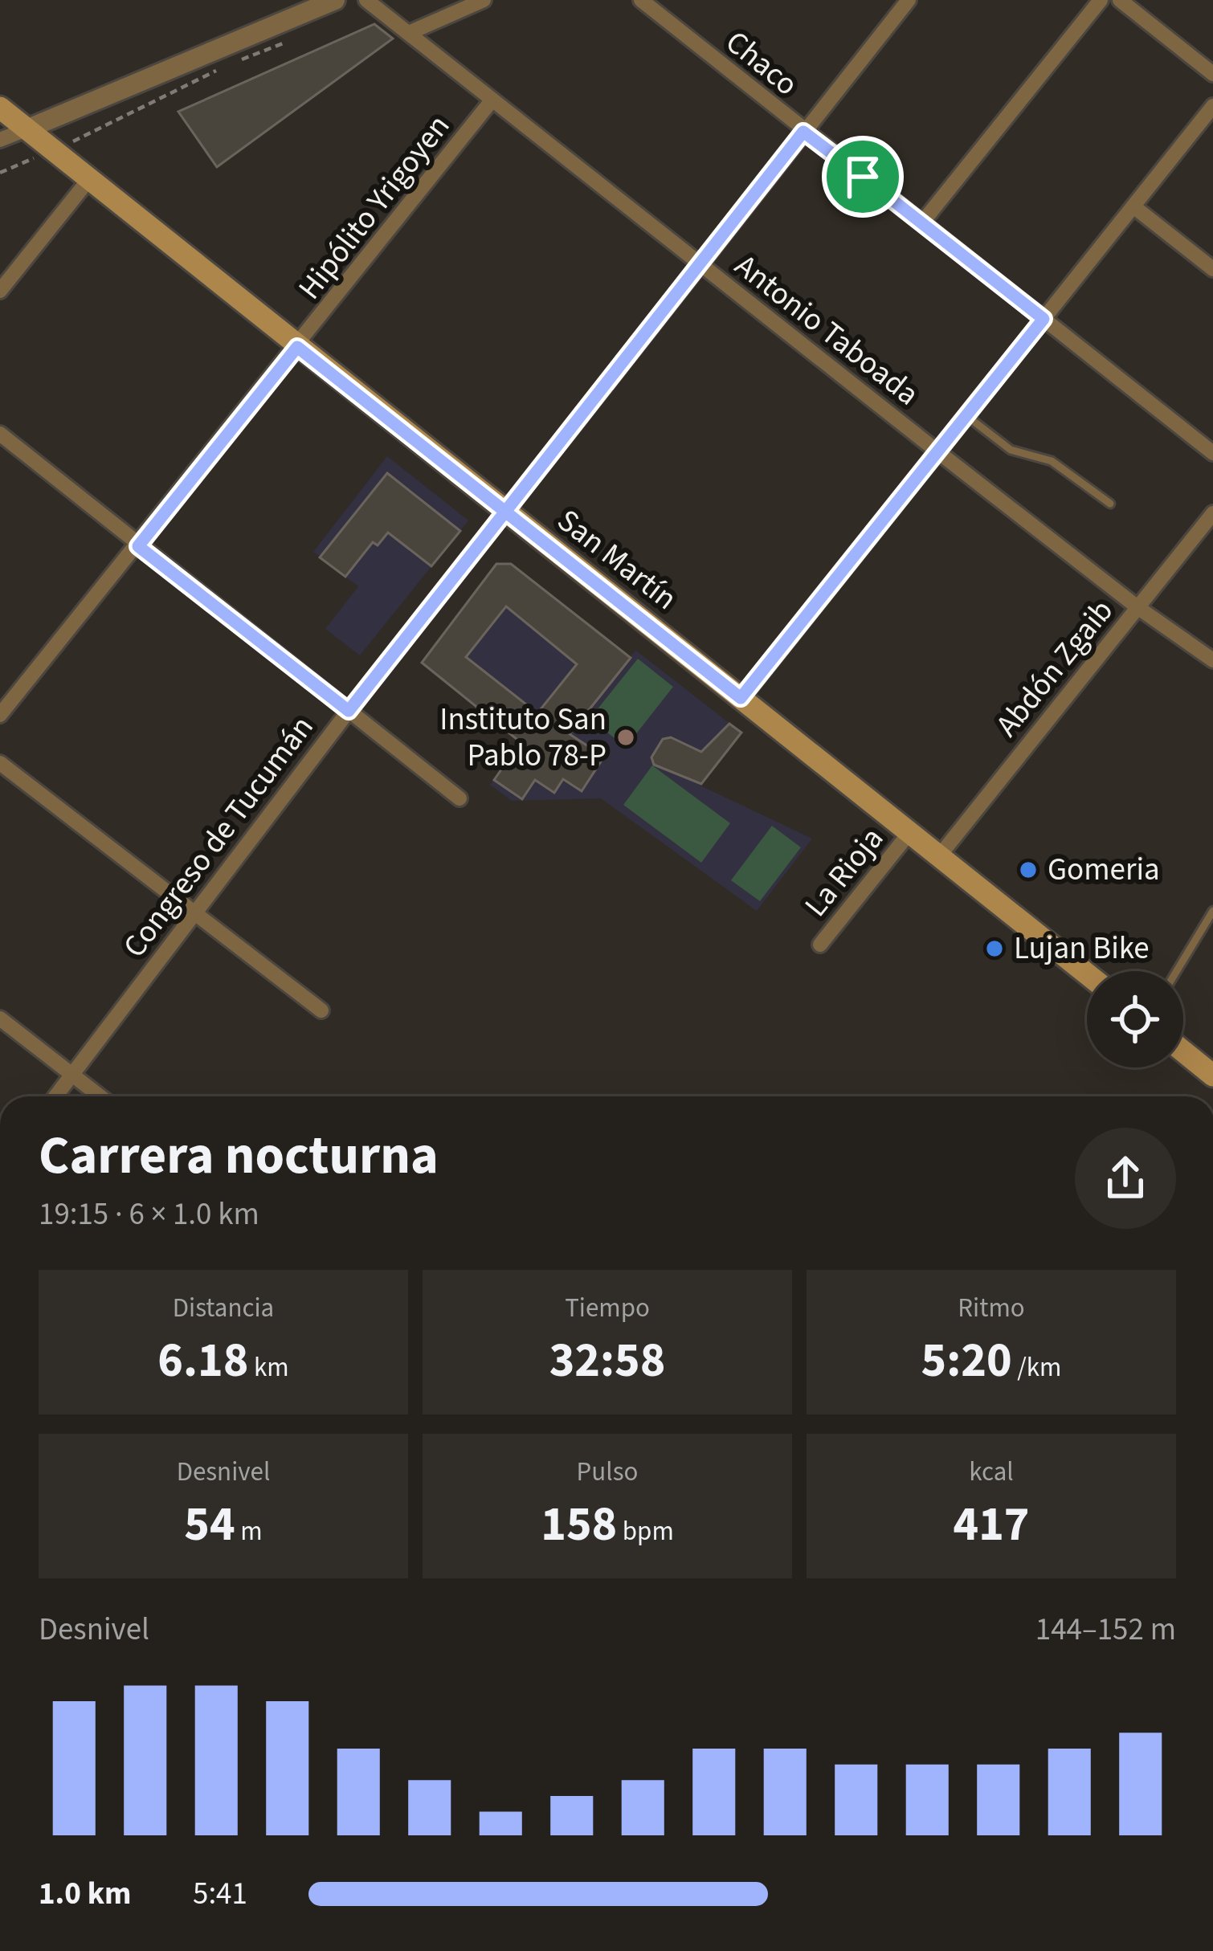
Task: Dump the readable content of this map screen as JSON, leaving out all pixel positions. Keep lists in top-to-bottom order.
{
  "streets": {
    "main road": ["San Martín"],
    "street": [
      "Chaco",
      "Hipólito Yrigoyen",
      "Antonio Taboada",
      "Abdón Zgaib",
      "Congreso de Tucumán",
      "La Rioja"
    ]
  },
  "crossings": [
    ["Chaco", "Congreso de Tucumán"],
    ["Hipólito Yrigoyen", "Antonio Taboada"],
    ["Hipólito Yrigoyen", "San Martín"],
    ["Antonio Taboada", "Abdón Zgaib"],
    ["Antonio Taboada", "Congreso de Tucumán"],
    ["San Martín", "Abdón Zgaib"],
    ["San Martín", "Congreso de Tucumán"],
    ["San Martín", "La Rioja"]
  ],
  "places": ["Instituto San Pablo 78-P", "Gomeria", "Lujan Bike"],
  "page": {
    "heading": ["Carrera nocturna", "19:15 · 6 × 1.0 km"],
    "stats": [
      ["Distancia", "6.18 km"],
      ["Tiempo", "32:58"],
      ["Ritmo", "5:20 /km"],
      ["Desnivel", "54 m"],
      ["Pulso", "158 bpm"],
      ["kcal", "417"]
    ],
    "chart": ["Desnivel", "144–152 m"],
    "list": [
      {
        "name": "1.0 km",
        "note": "5:41"
      }
    ]
  }
}
